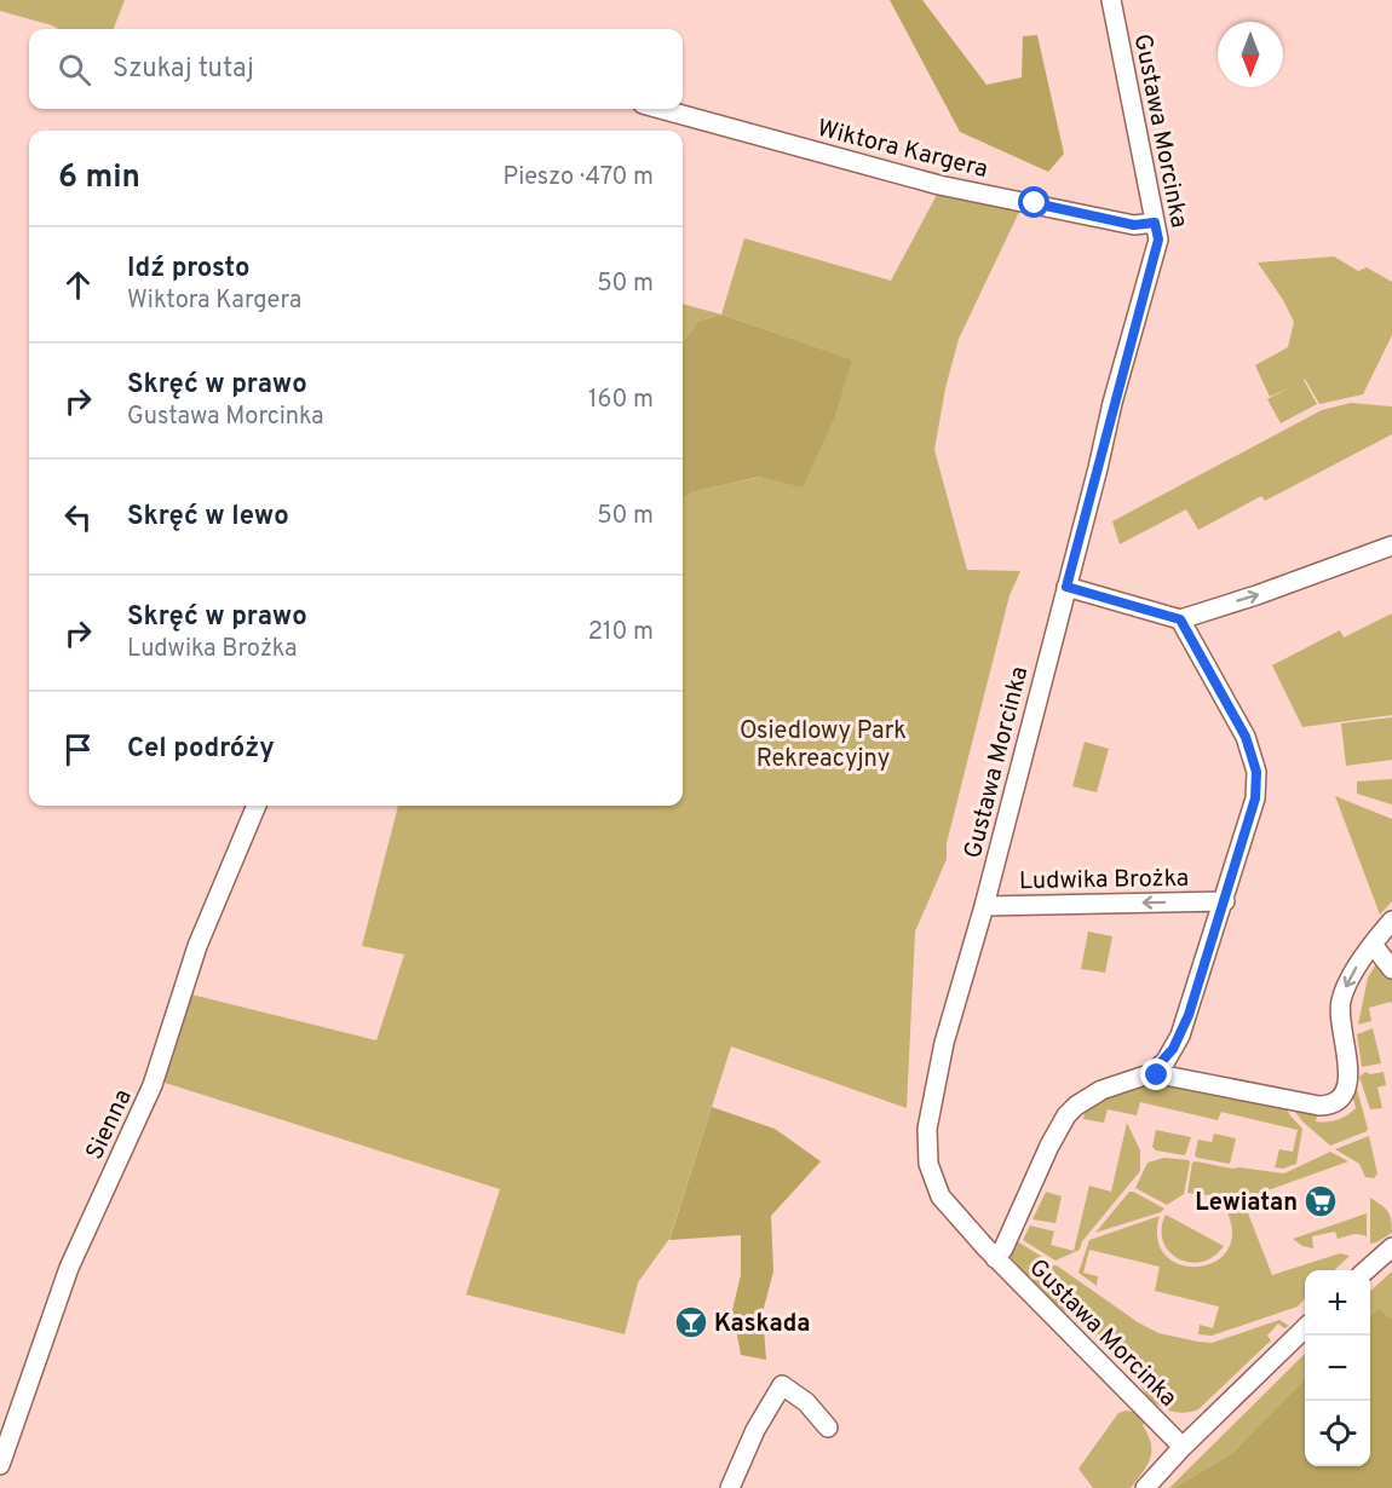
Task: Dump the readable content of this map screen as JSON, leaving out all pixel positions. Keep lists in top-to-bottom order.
{
  "streets": {
    "street": [
      "Gustawa Morcinka",
      "Wiktora Kargera",
      "Ludwika Brożka",
      "Sienna"
    ]
  },
  "crossings": [
    ["Gustawa Morcinka", "Wiktora Kargera"],
    ["Gustawa Morcinka", "Ludwika Brożka"]
  ],
  "one_way": ["Ludwika Brożka"],
  "parks": ["Osiedlowy Park Rekreacyjny"],
  "places": {
    "supermarket": ["Lewiatan"],
    "bar": ["Kaskada"]
  },
  "north": "bottom",
  "page": {
    "search": "Szukaj tutaj",
    "heading": ["6 min", "Pieszo · 470 m"],
    "list": [
      ["Idź prosto", "Wiktora Kargera", "50 m"],
      ["Skręć w prawo", "Gustawa Morcinka", "160 m"],
      ["Skręć w lewo", "50 m"],
      ["Skręć w prawo", "Ludwika Brożka", "210 m"],
      "Cel podróży"
    ],
    "map_buttons": ["+", "−"]
  }
}
